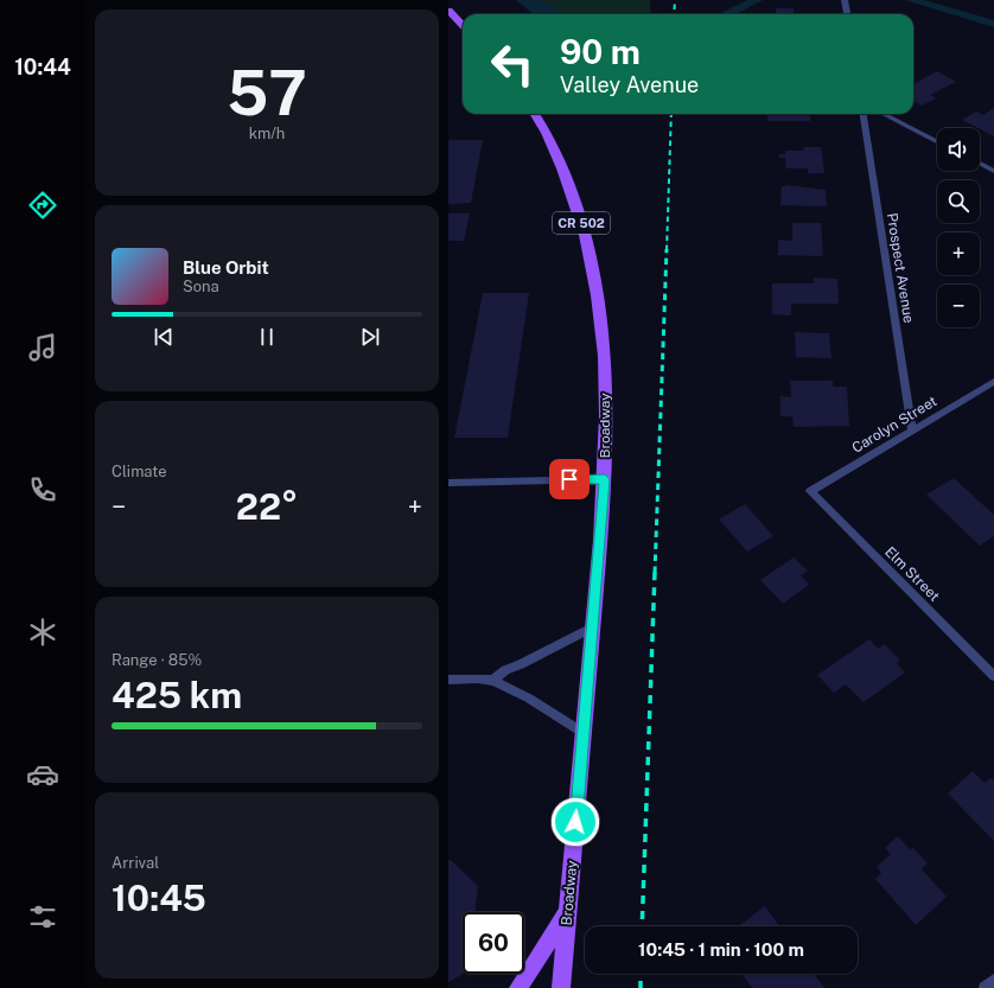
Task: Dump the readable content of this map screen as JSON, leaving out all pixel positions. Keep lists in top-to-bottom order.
{
  "streets": {
    "main road": ["CR 502", "Broadway"],
    "street": ["Prospect Avenue", "Carolyn Street", "Elm Street"]
  },
  "crossings": [
    ["Prospect Avenue", "Carolyn Street"],
    ["Carolyn Street", "Elm Street"]
  ],
  "page": {
    "tabs": "10:44",
    "tile": [
      ["57", "km/h"],
      "Climate",
      ["Range · 85%", "425 km"],
      ["Arrival", "10:45"]
    ],
    "turn": ["90 m", "Valley Avenue"],
    "map_buttons": ["+", "−"],
    "song": ["Blue Orbit", "Sona"],
    "heat": ["−", "22°", "+"],
    "limit": "60",
    "trip": "10:45 · 1 min · 100 m"
  }
}
